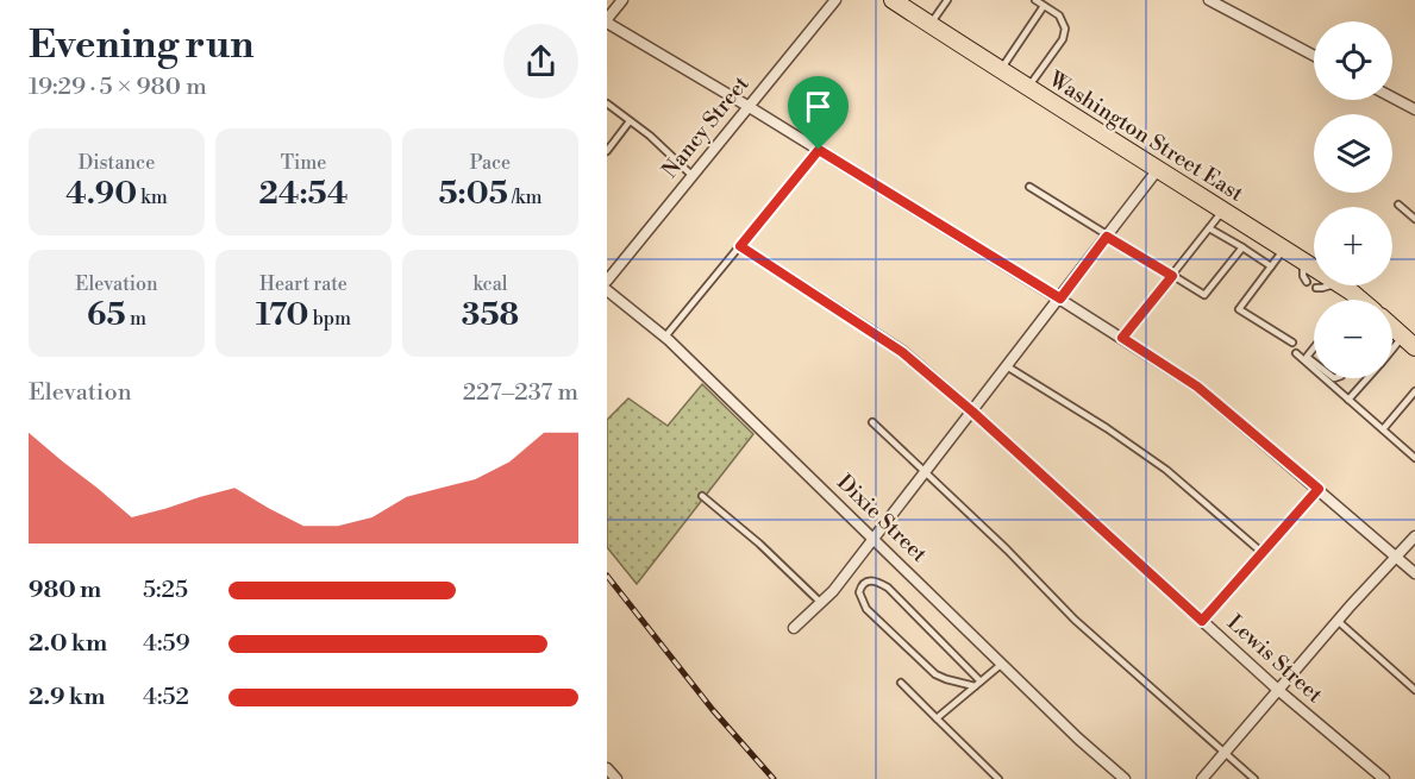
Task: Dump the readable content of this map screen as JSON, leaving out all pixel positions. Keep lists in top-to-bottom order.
{
  "streets": {
    "main road": ["Washington Street East"],
    "street": ["Nancy Street", "Dixie Street", "Lewis Street"]
  },
  "page": {
    "heading": ["Evening run", "19:29 · 5 × 980 m"],
    "map_buttons": ["+", "−"],
    "stats": [
      ["Distance", "4.90 km"],
      ["Time", "24:54"],
      ["Pace", "5:05 /km"],
      ["Elevation", "65 m"],
      ["Heart rate", "170 bpm"],
      ["kcal", "358"]
    ],
    "chart": ["Elevation", "227–237 m"],
    "list": [
      {
        "name": "980 m",
        "note": "5:25"
      },
      {
        "name": "2.0 km",
        "note": "4:59"
      },
      {
        "name": "2.9 km",
        "note": "4:52"
      }
    ]
  }
}
